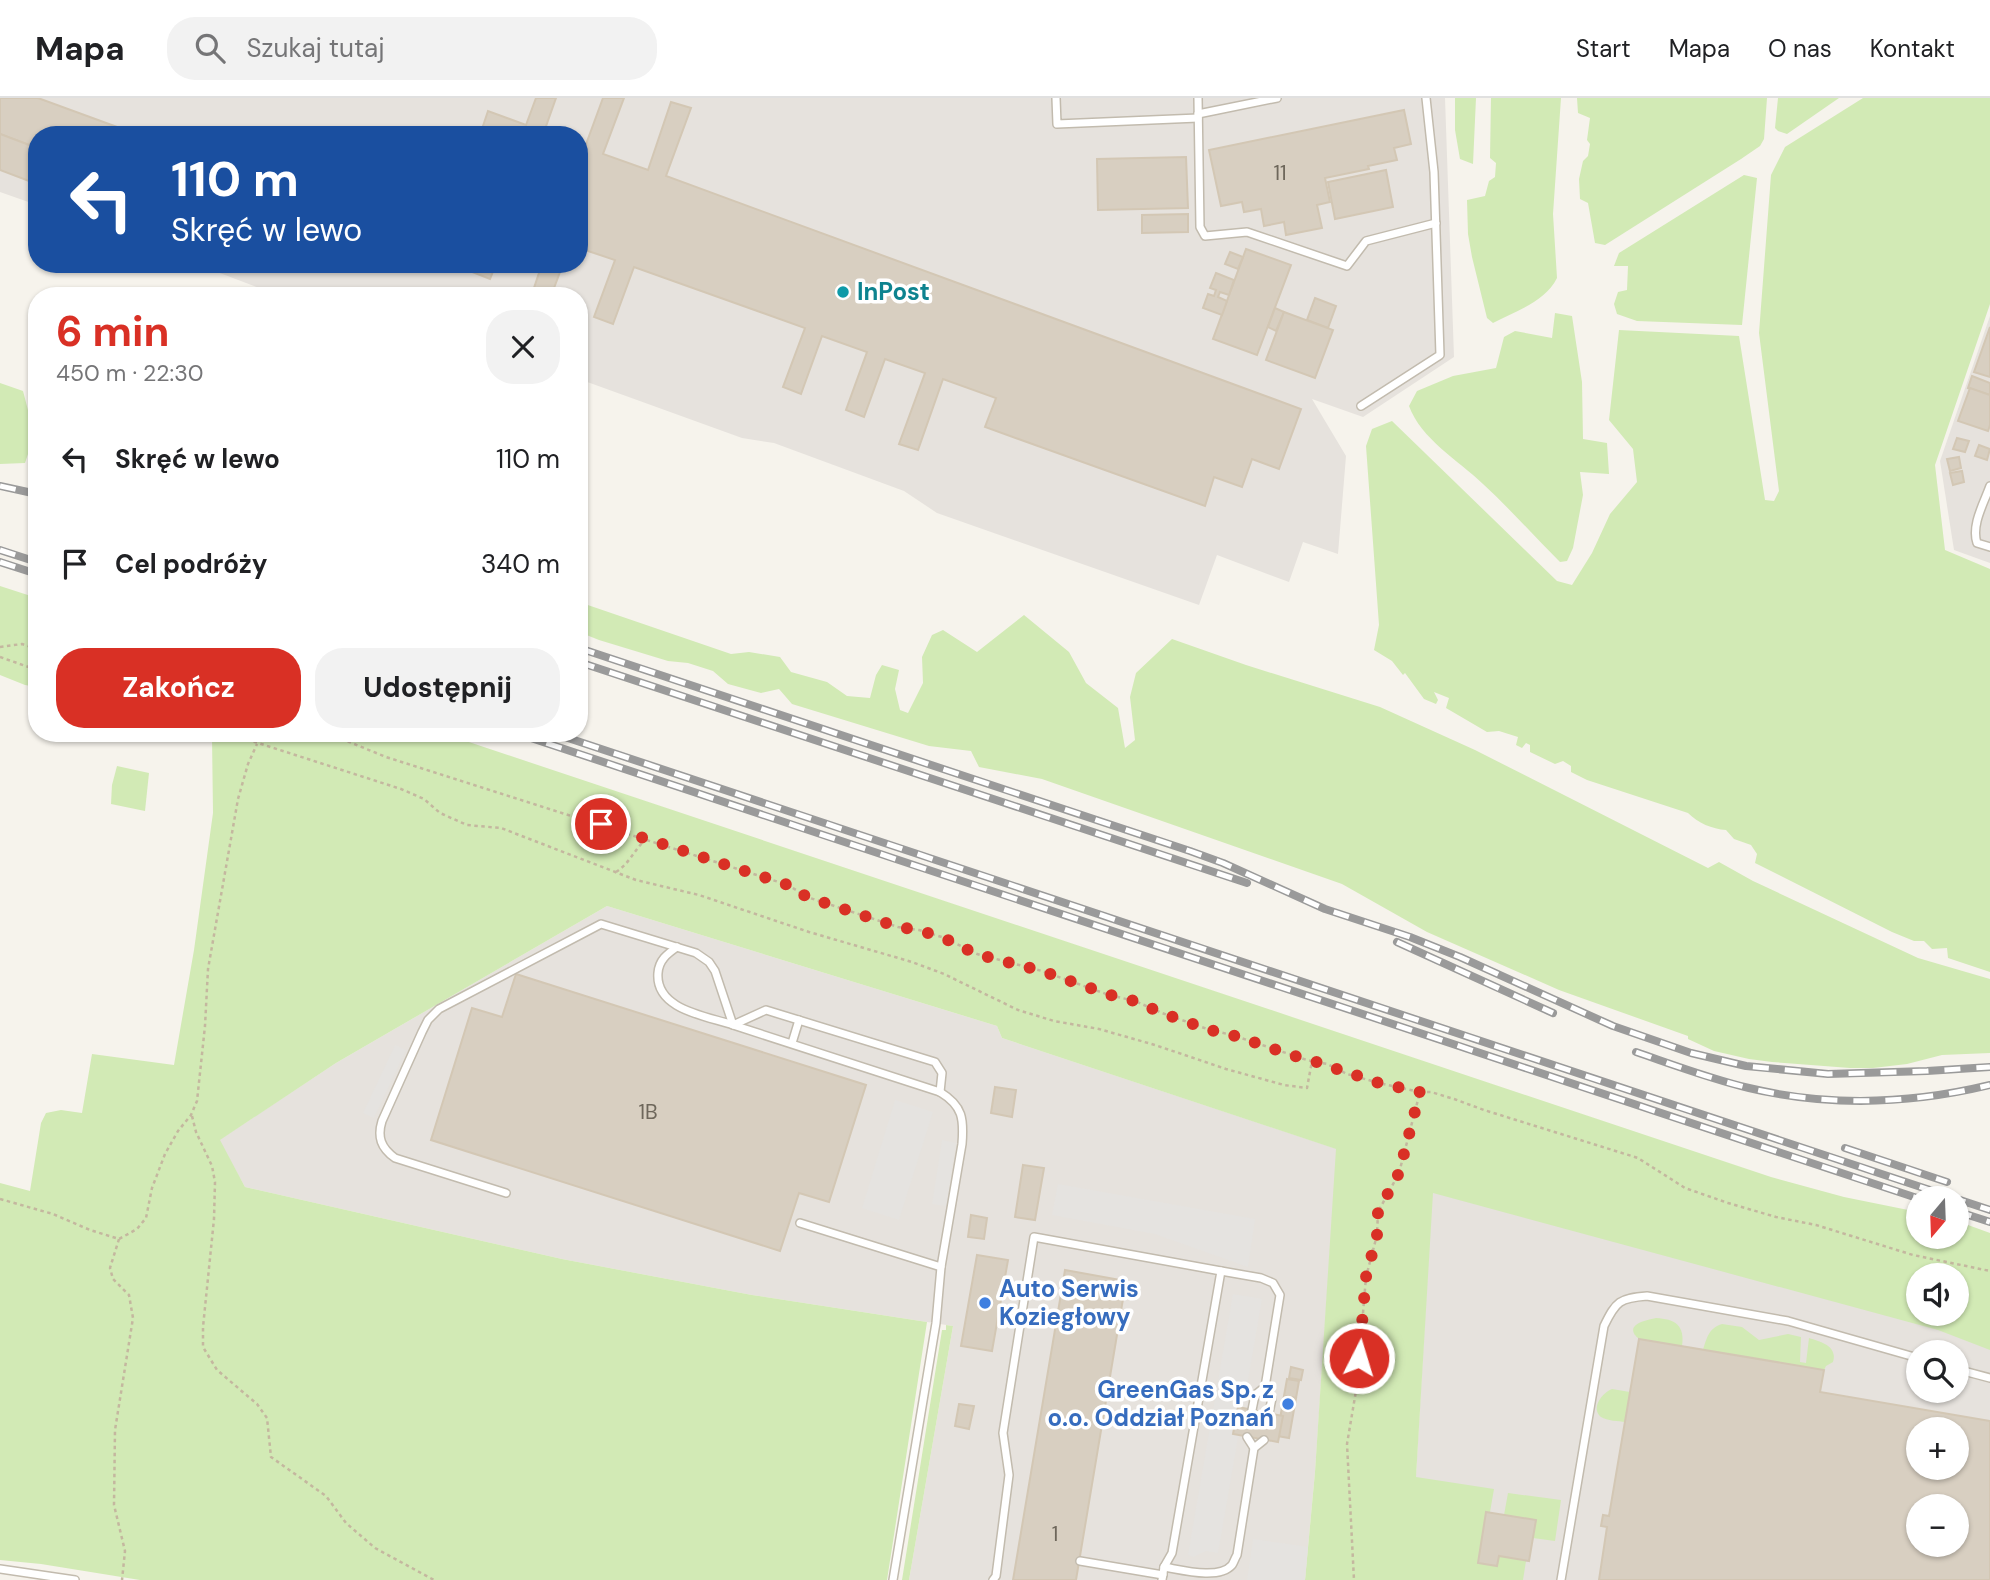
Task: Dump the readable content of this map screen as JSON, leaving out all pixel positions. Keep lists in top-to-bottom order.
{
  "places": ["InPost", "Auto Serwis Koziegłowy", "GreenGas Sp. z o.o. Oddział Poznań"],
  "house_numbers": ["11", "1B", "1"],
  "north": "bottom",
  "page": {
    "header": "Mapa",
    "search": "Szukaj tutaj",
    "nav": [
      "Start",
      "Mapa",
      "O nas",
      "Kontakt"
    ],
    "turn": ["110 m", "Skręć w lewo"],
    "heading": ["6 min", "450 m · 22:30"],
    "list": [
      {
        "name": "Skręć w lewo",
        "value": "110 m"
      },
      {
        "name": "Cel podróży",
        "value": "340 m"
      }
    ],
    "buttons": ["Zakończ", "Udostępnij"],
    "map_buttons": ["+", "−"]
  }
}
